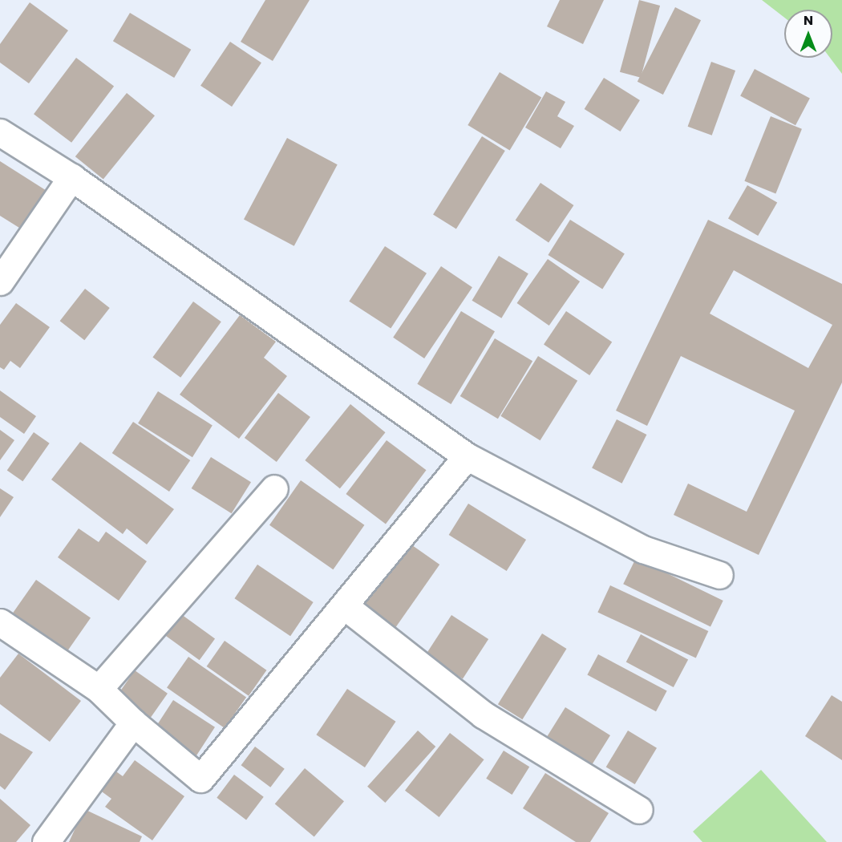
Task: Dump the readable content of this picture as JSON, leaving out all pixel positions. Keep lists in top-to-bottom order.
{
  "north": "top"
}
